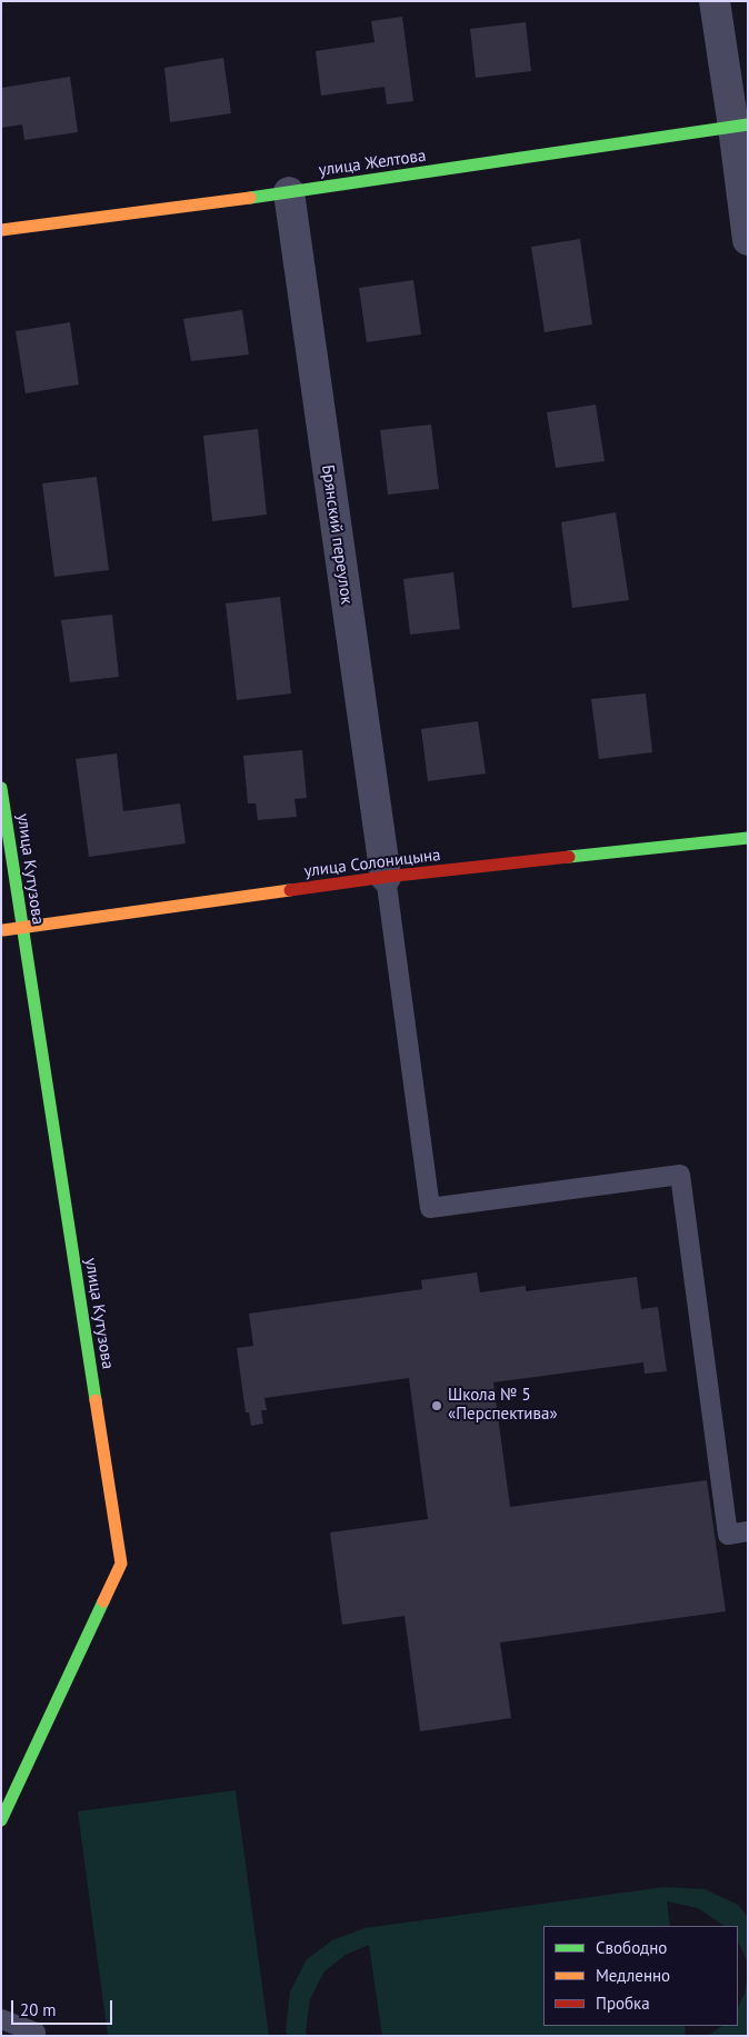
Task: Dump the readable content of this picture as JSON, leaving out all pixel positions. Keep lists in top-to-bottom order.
{
  "streets": {
    "street": [
      "улица Желтова",
      "Брянский переулок",
      "улица Солоницына",
      "улица Кутузова"
    ]
  },
  "crossings": [
    ["улица Желтова", "Брянский переулок"],
    ["Брянский переулок", "улица Солоницына"],
    ["улица Солоницына", "улица Кутузова"]
  ],
  "places": ["Школа № 5 «Перспектива»"],
  "legend": ["Свободно", "Медленно", "Пробка"],
  "scale_bar": "20 m"
}
